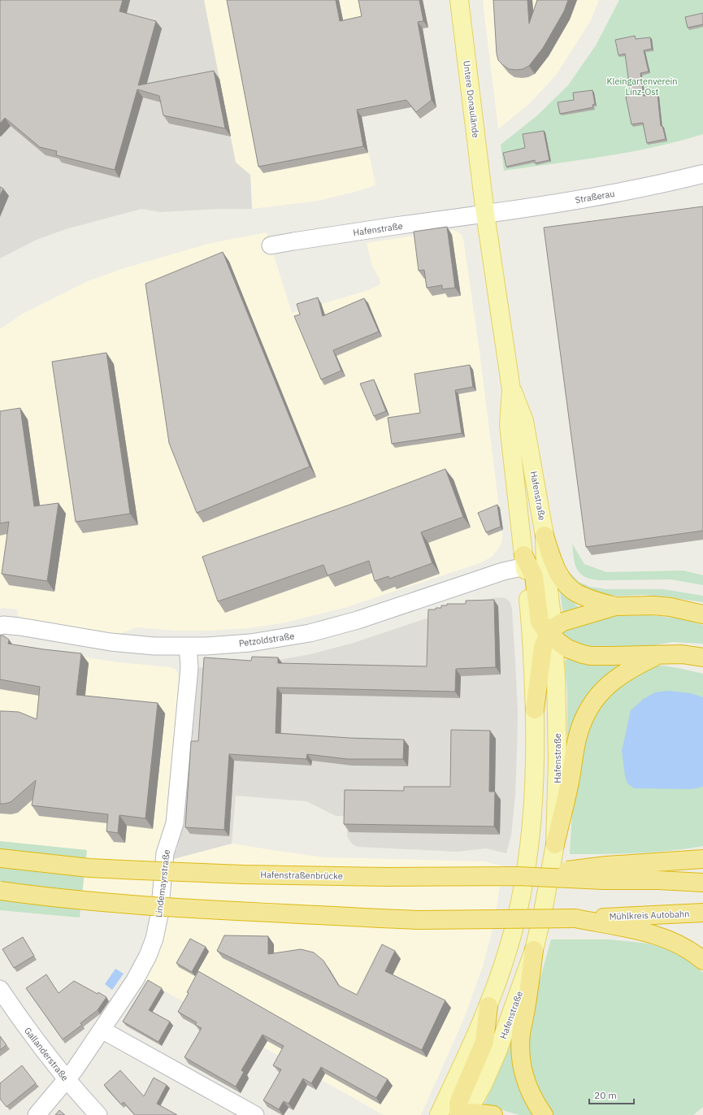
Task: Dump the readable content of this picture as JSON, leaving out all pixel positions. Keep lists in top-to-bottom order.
{
  "streets": {
    "highway": ["Hafenstraßenbrücke", "Mühlkreis Autobahn"],
    "main road": ["Untere Donaulände", "Straßerau", "Hafenstraße"],
    "street": ["Petzoldstraße", "Lindemayrstraße", "Gallanderstraße"]
  },
  "crossings": [
    ["Untere Donaulände", "Straßerau"],
    ["Untere Donaulände", "Hafenstraße"],
    ["Straßerau", "Hafenstraße"],
    ["Hafenstraße", "Petzoldstraße"],
    ["Petzoldstraße", "Lindemayrstraße"],
    ["Lindemayrstraße", "Gallanderstraße"]
  ],
  "parks": ["Kleingartenverein Linz-Ost"],
  "scale_bar": "20 m"
}
